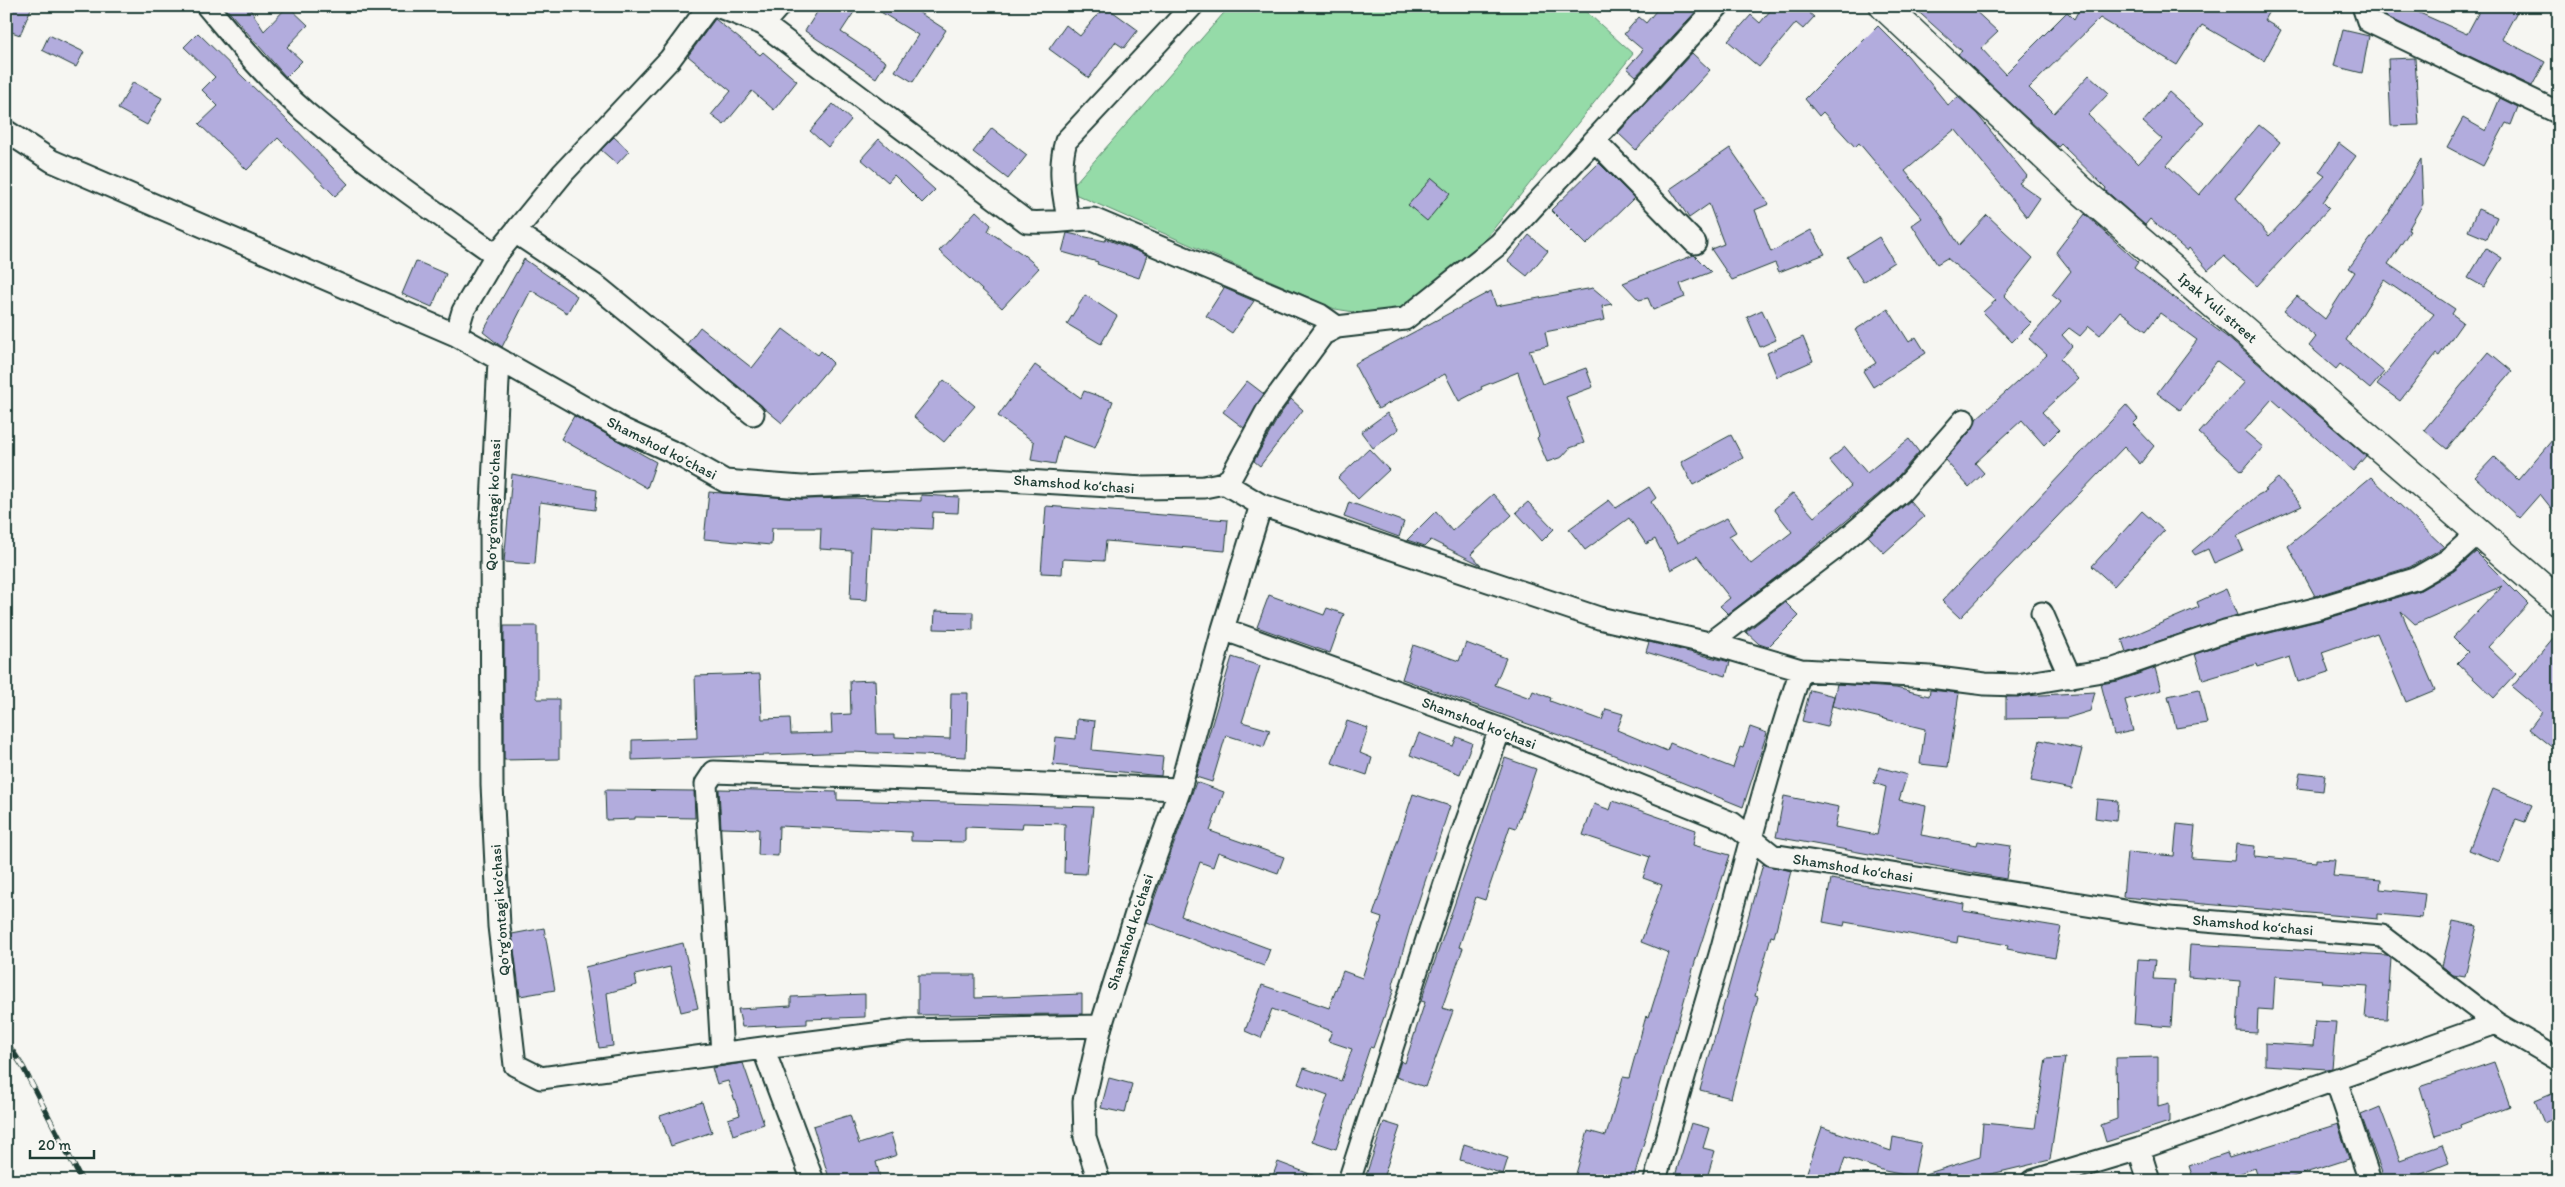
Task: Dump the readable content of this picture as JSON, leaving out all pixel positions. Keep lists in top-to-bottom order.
{
  "streets": {
    "main road": ["Ipak Yuli street"],
    "street": ["Shamshod koʻchasi", "Qoʻrgʻontagi koʻchasi"]
  },
  "crossings": [
    ["Shamshod koʻchasi", "Qoʻrgʻontagi koʻchasi"]
  ],
  "scale_bar": "20 m"
}
